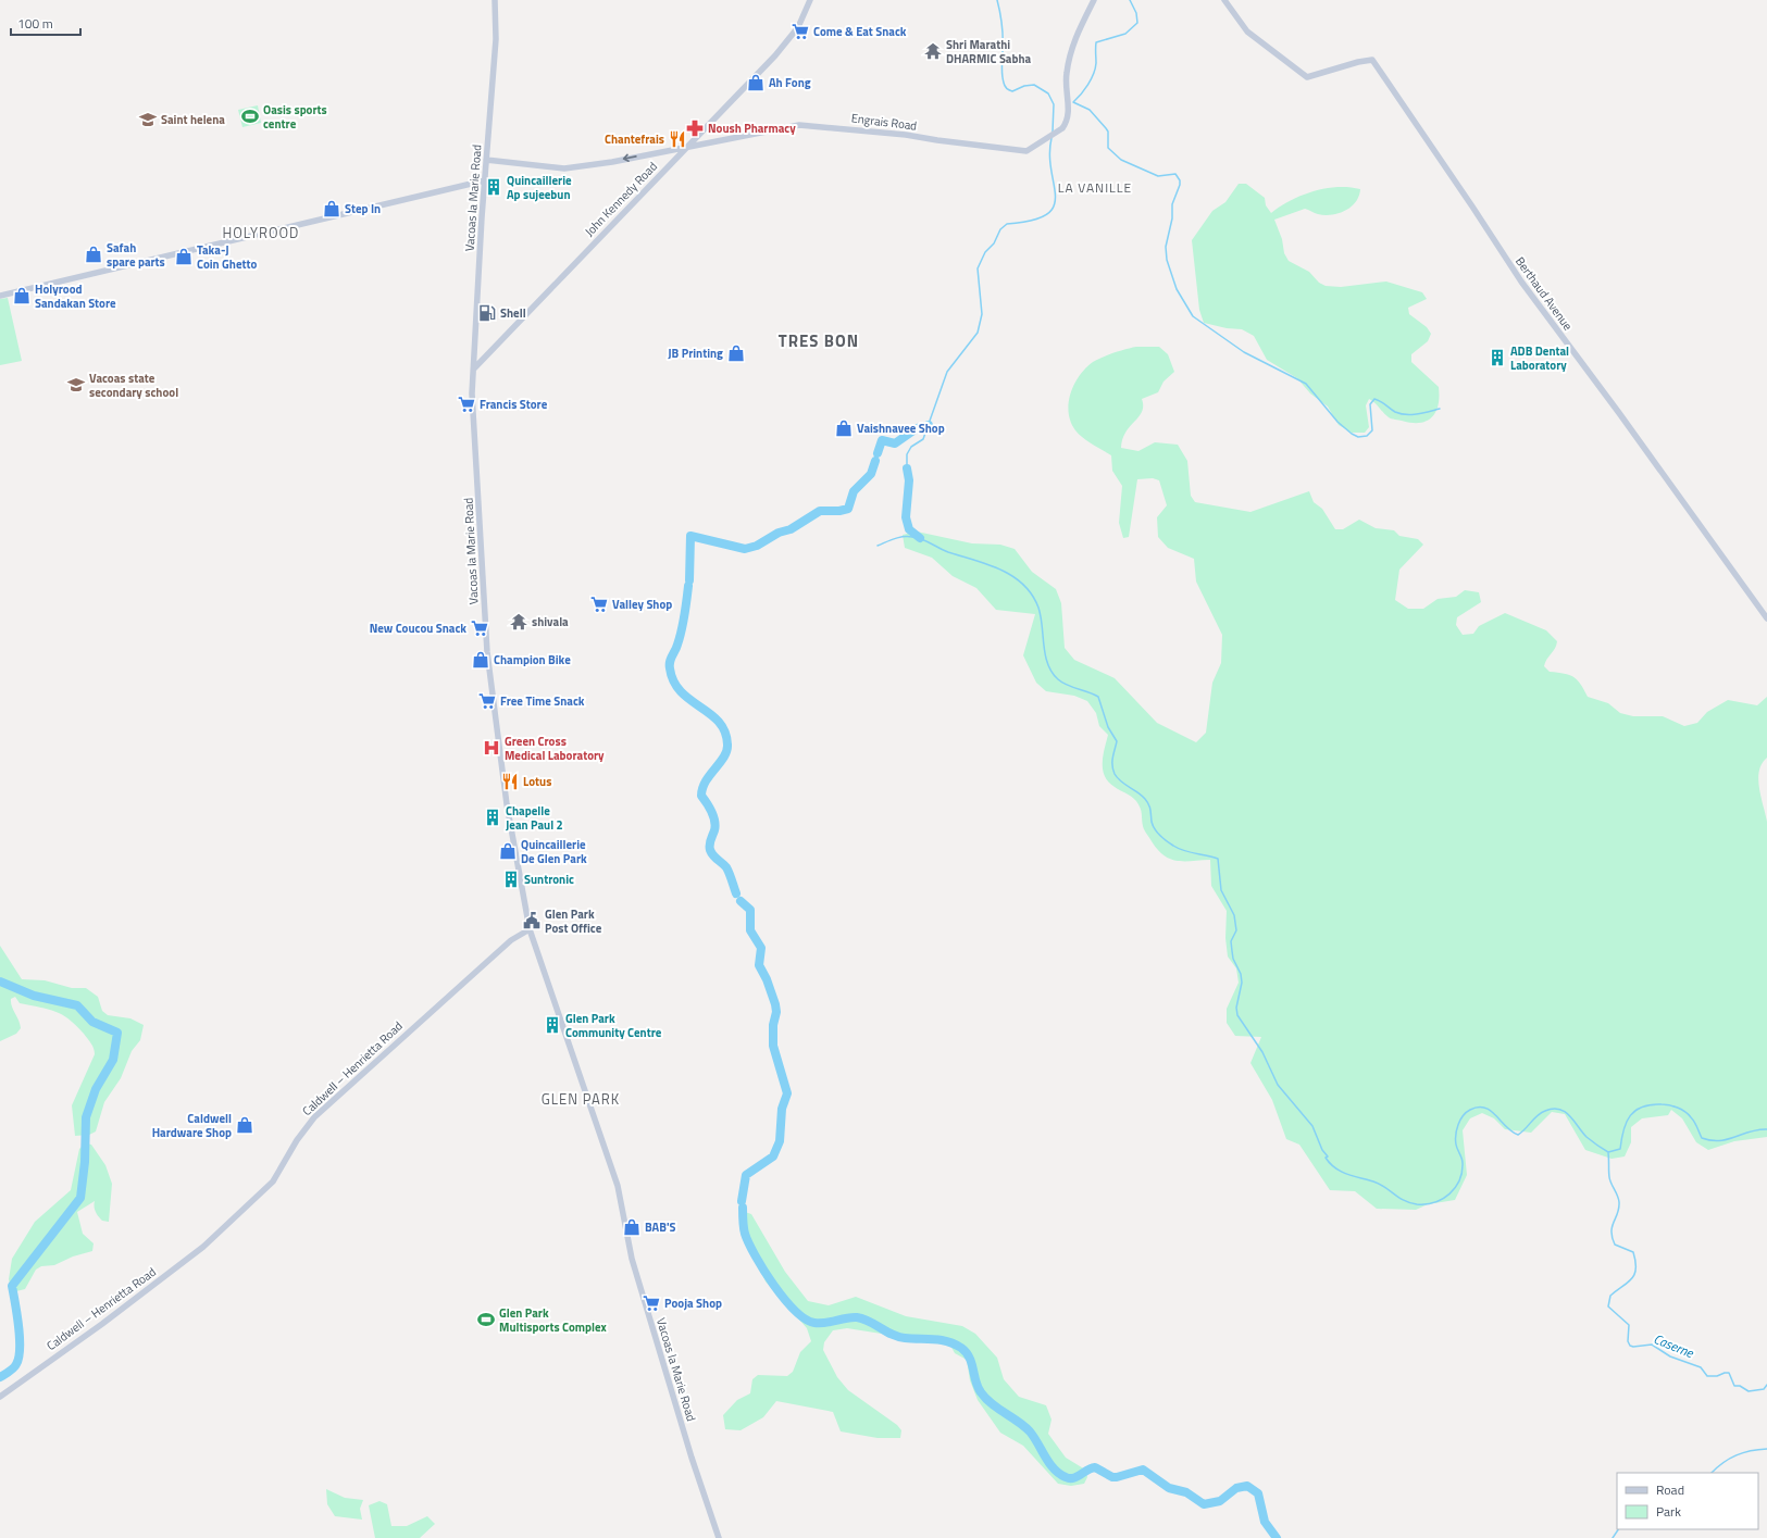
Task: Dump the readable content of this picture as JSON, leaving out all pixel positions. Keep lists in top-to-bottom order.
{
  "streets": {
    "main road": [
      "Engrais Road",
      "Vacoas la Marie Road",
      "John Kennedy Road",
      "Berthaud Avenue",
      "Caldwell – Henrietta Road"
    ]
  },
  "crossings": [
    ["Engrais Road", "Vacoas la Marie Road"],
    ["Engrais Road", "John Kennedy Road"],
    ["Vacoas la Marie Road", "John Kennedy Road"],
    ["Vacoas la Marie Road", "Caldwell – Henrietta Road"]
  ],
  "districts": [
    "LA VANILLE",
    "HOLYROOD",
    "TRES BON",
    "GLEN PARK"
  ],
  "water": ["Caserne"],
  "places": {
    "supermarket": [
      "Come & Eat Snack",
      "Francis Store",
      "Valley Shop",
      "New Coucou Snack",
      "Free Time Snack",
      "Pooja Shop"
    ],
    "temple": ["Shri Marathi DHARMIC Sabha", "shivala"],
    "shop": [
      "Ah Fong",
      "Step In",
      "Safah spare parts",
      "Taka-J Coin Ghetto",
      "Holyrood Sandakan Store",
      "JB Printing",
      "Vaishnavee Shop",
      "Champion Bike",
      "Quincaillerie De Glen Park",
      "Caldwell Hardware Shop",
      "BAB'S"
    ],
    "sports": ["Oasis sports centre", "Glen Park Multisports Complex"],
    "school or university": ["Saint helena", "Vacoas state secondary school"],
    "pharmacy": ["Noush Pharmacy"],
    "restaurant": ["Chantefrais", "Lotus"],
    "building": [
      "Quincaillerie Ap sujeebun",
      "ADB Dental Laboratory",
      "Chapelle Jean Paul 2",
      "Suntronic",
      "Glen Park Community Centre"
    ],
    "fuel station": ["Shell"],
    "hospital": ["Green Cross Medical Laboratory"],
    "public building": ["Glen Park Post Office"]
  },
  "legend": ["Road", "Park"],
  "scale_bar": "100 m"
}
